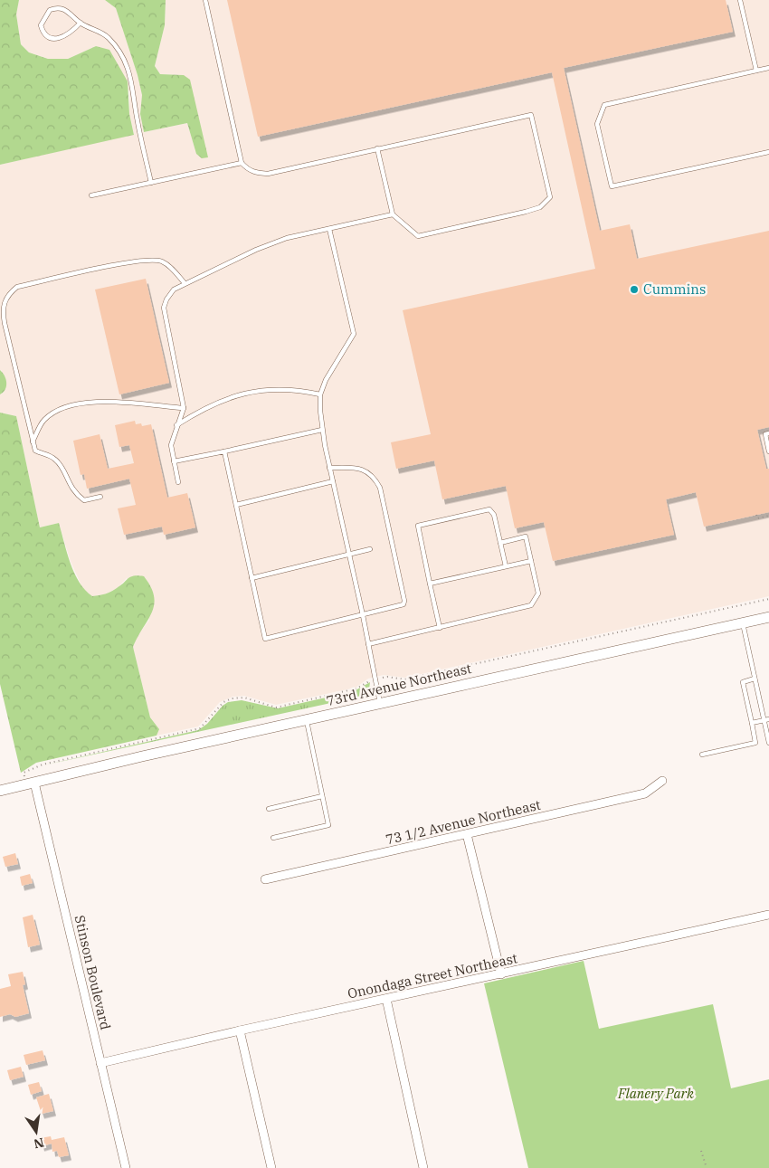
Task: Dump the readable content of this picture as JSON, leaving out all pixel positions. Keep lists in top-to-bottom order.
{
  "streets": {
    "street": [
      "73rd Avenue Northeast",
      "73 1/2 Avenue Northeast",
      "Stinson Boulevard",
      "Onondaga Street Northeast"
    ]
  },
  "crossings": [
    ["73rd Avenue Northeast", "Stinson Boulevard"],
    ["Stinson Boulevard", "Onondaga Street Northeast"]
  ],
  "parks": ["Flanery Park"],
  "places": ["Cummins"],
  "north": "bottom"
}
